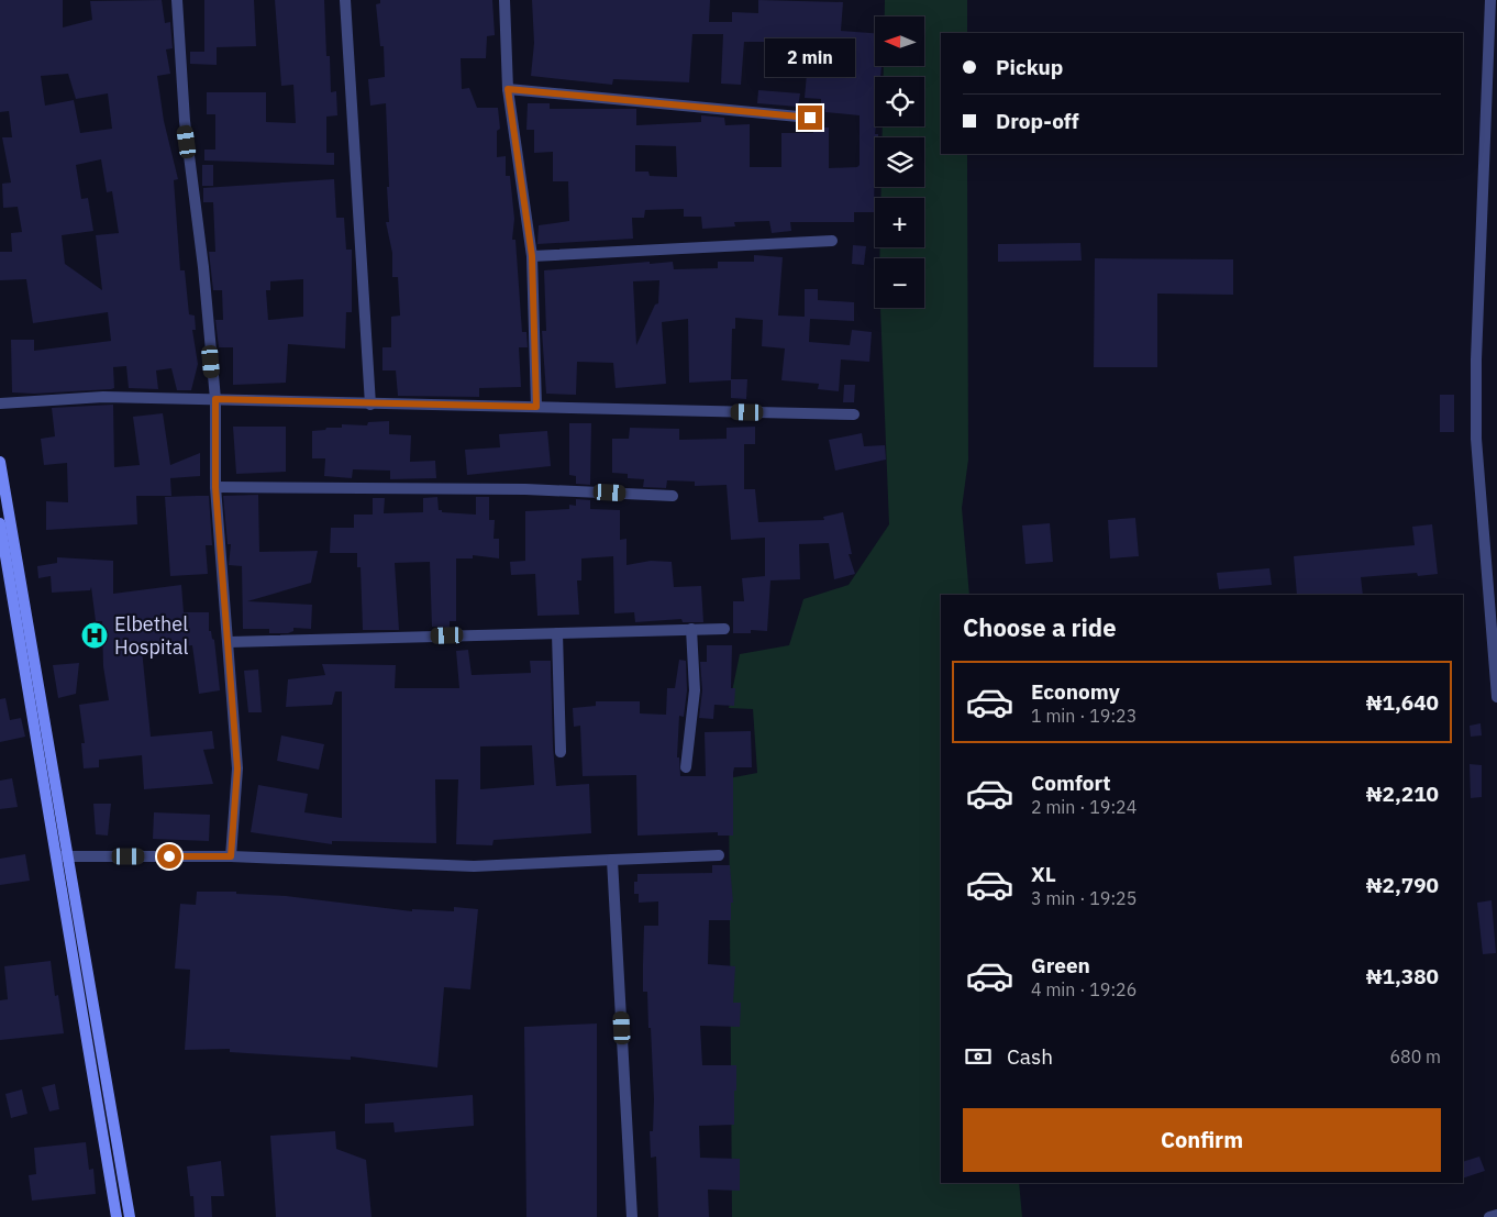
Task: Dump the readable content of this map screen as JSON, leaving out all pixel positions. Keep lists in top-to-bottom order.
{
  "places": {
    "hospital": ["Elbethel Hospital"]
  },
  "north": "left",
  "page": {
    "map_buttons": ["+", "−"],
    "banner": ["Pickup", "Drop-off"],
    "bubble": "2 min",
    "heading": "Choose a ride",
    "list": [
      {
        "name": "Economy",
        "note": "1 min · 19:23",
        "value": "₦1,640"
      },
      {
        "name": "Comfort",
        "note": "2 min · 19:24",
        "value": "₦2,210"
      },
      {
        "name": "XL",
        "note": "3 min · 19:25",
        "value": "₦2,790"
      },
      {
        "name": "Green",
        "note": "4 min · 19:26",
        "value": "₦1,380"
      }
    ],
    "pay": ["Cash", "680 m"],
    "buttons": "Confirm"
  }
}
